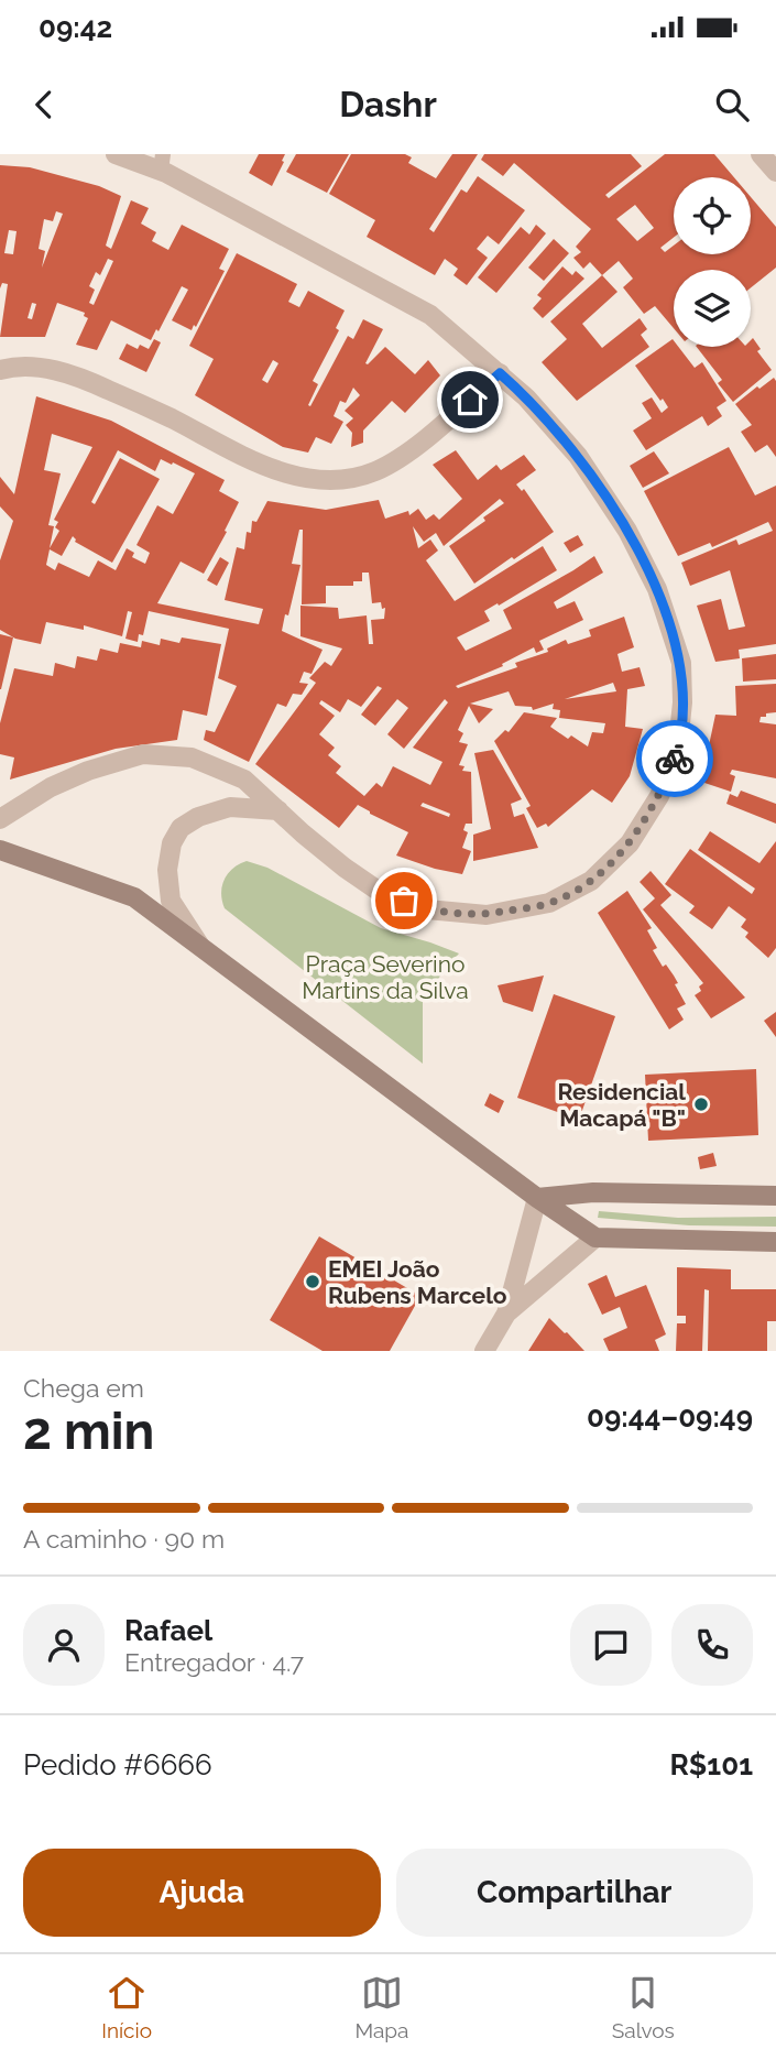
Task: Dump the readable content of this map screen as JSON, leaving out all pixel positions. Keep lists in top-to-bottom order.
{
  "parks": ["Praça Severino Martins da Silva"],
  "places": ["Residencial Macapá \"B\"", "EMEI João Rubens Marcelo"],
  "page": {
    "status": "09:42",
    "header": "Dashr",
    "heading": ["2 min", "Chega em", "09:44–09:49"],
    "panel": [
      "Rafael",
      "Entregador · 4.7",
      "Pedido #6666",
      "R$101"
    ],
    "bar": "A caminho · 90 m",
    "buttons": ["Ajuda", "Compartilhar"],
    "tabs": ["Início", "Mapa", "Salvos"]
  }
}
